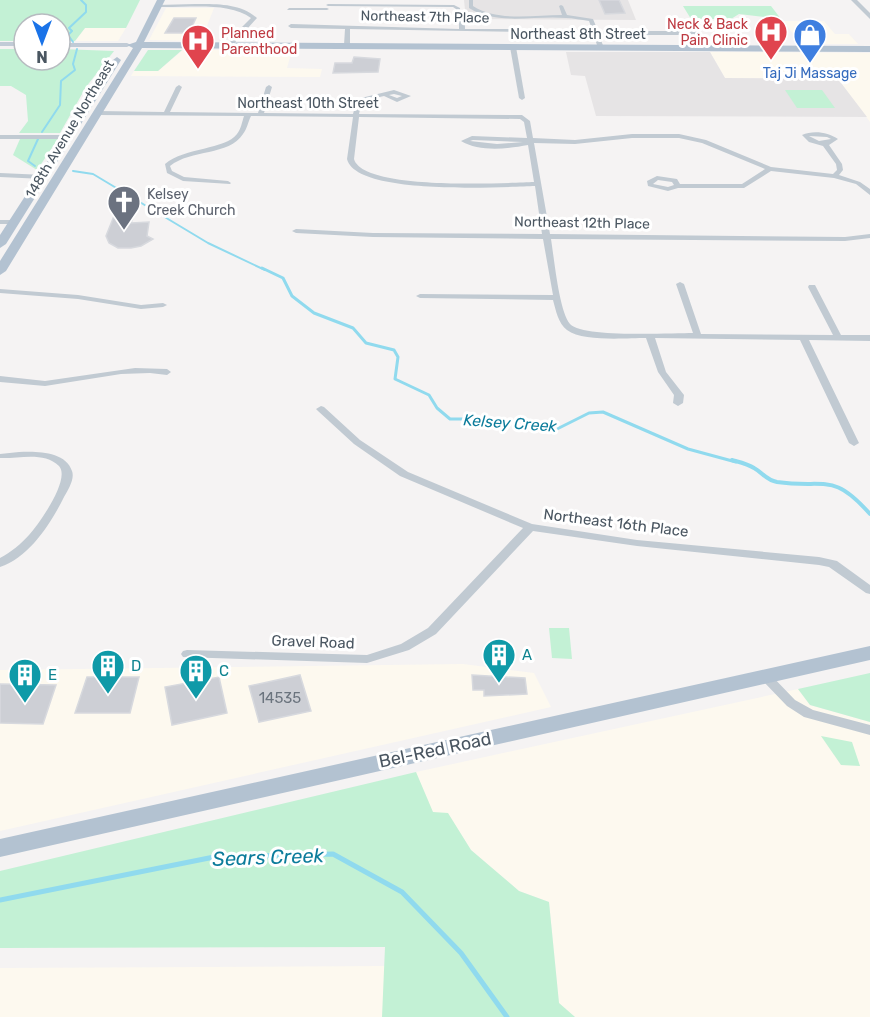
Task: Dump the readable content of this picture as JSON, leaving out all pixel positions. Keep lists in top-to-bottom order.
{
  "streets": {
    "main road": ["Northeast 8th Street", "148th Avenue Northeast", "Bel-Red Road"],
    "street": [
      "Northeast 7th Place",
      "Northeast 10th Street",
      "Northeast 12th Place",
      "Northeast 16th Place",
      "Gravel Road"
    ]
  },
  "crossings": [
    ["Northeast 8th Street", "148th Avenue Northeast"],
    ["Northeast 10th Street", "148th Avenue Northeast"],
    ["Northeast 16th Place", "Gravel Road"]
  ],
  "water": ["Kelsey Creek", "Sears Creek"],
  "places": {
    "hospital": ["Neck & Back Pain Clinic", "Planned Parenthood"],
    "shop": ["Taj Ji Massage"],
    "church": ["Kelsey Creek Church"],
    "building": [
      "A",
      "D",
      "C",
      "E"
    ]
  },
  "house_numbers": ["14535"],
  "north": "bottom"
}
